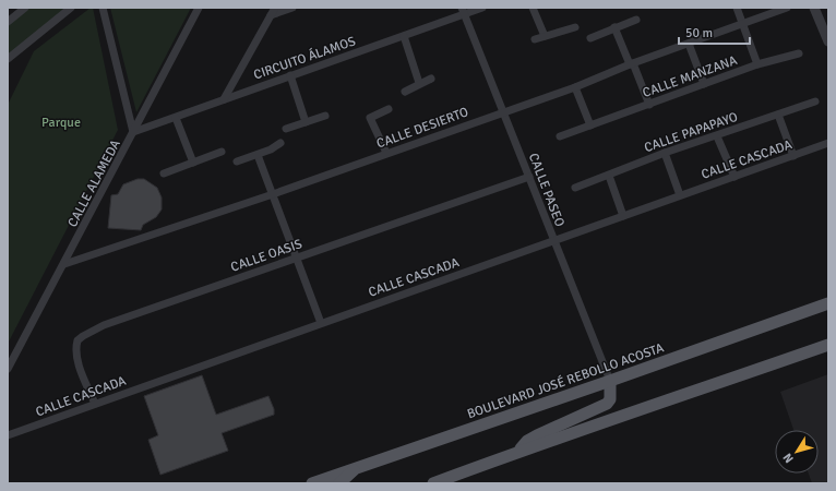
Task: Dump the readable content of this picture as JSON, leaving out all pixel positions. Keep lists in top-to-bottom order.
{
  "streets": {
    "main road": ["BOULEVARD JOSÉ REBOLLO ACOSTA"],
    "street": [
      "CIRCUITO ÁLAMOS",
      "CALLE MANZANA",
      "CALLE DESIERTO",
      "CALLE PAPAPAYO",
      "CALLE CASCADA",
      "CALLE ALAMEDA",
      "CALLE PASEO",
      "CALLE OASIS"
    ]
  },
  "crossings": [
    ["CIRCUITO ÁLAMOS", "CALLE ALAMEDA"],
    ["CIRCUITO ÁLAMOS", "CALLE PASEO"],
    ["CALLE DESIERTO", "CALLE ALAMEDA"],
    ["CALLE DESIERTO", "CALLE PASEO"],
    ["CALLE CASCADA", "CALLE PASEO"],
    ["CALLE CASCADA", "CALLE OASIS"],
    ["CALLE PASEO", "CALLE OASIS"],
    ["CALLE PASEO", "BOULEVARD JOSÉ REBOLLO ACOSTA"]
  ],
  "parks": ["Parque"],
  "scale_bar": "50 m",
  "north": "bottom left"
}
